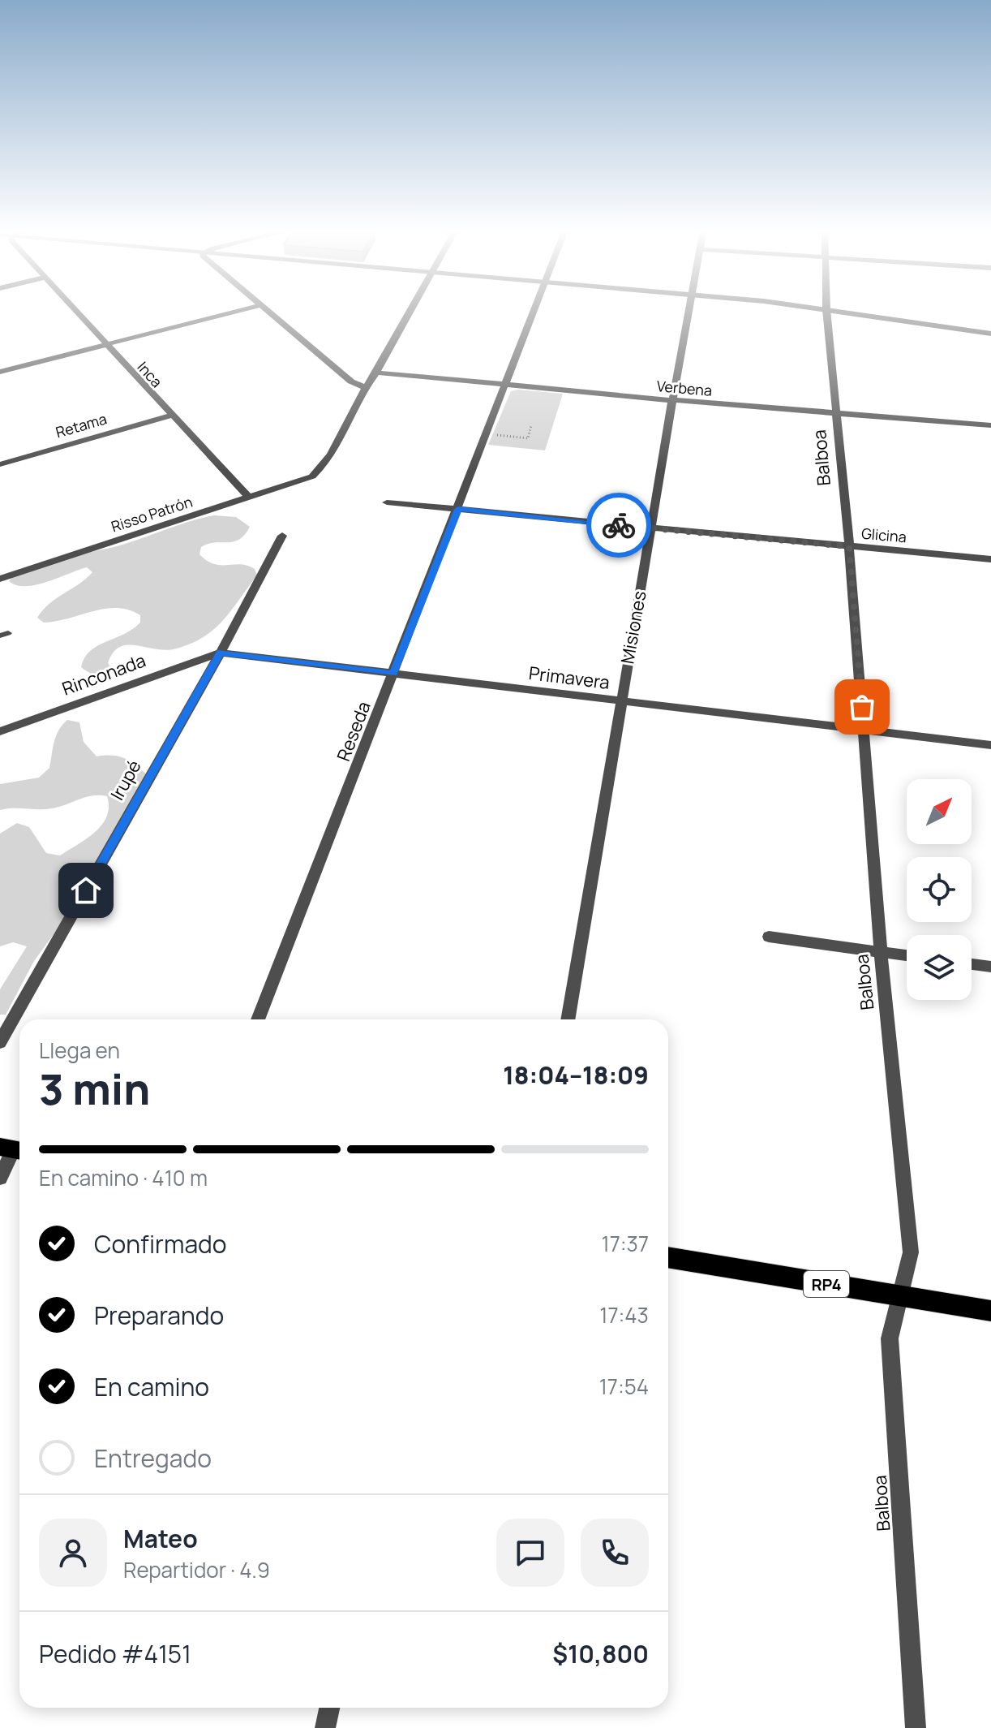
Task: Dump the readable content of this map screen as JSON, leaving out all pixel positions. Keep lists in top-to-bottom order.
{
  "streets": {
    "main road": ["RP4"],
    "street": [
      "Inca",
      "Verbena",
      "Retama",
      "Balboa",
      "Risso Patrón",
      "Glicina",
      "Misiones",
      "Rinconada",
      "Primavera",
      "Reseda",
      "Irupé"
    ]
  },
  "crossings": [
    ["Inca", "Retama"],
    ["Inca", "Risso Patrón"],
    ["Verbena", "Balboa"],
    ["Verbena", "Misiones"],
    ["Verbena", "Reseda"],
    ["Balboa", "Glicina"],
    ["Balboa", "Primavera"],
    ["Balboa", "RP4"],
    ["Glicina", "Misiones"],
    ["Glicina", "Reseda"],
    ["Misiones", "Primavera"],
    ["Rinconada", "Primavera"],
    ["Rinconada", "Irupé"],
    ["Primavera", "Reseda"],
    ["Primavera", "Irupé"]
  ],
  "north": "top right",
  "page": {
    "heading": ["3 min", "Llega en", "18:04–18:09"],
    "panel": [
      "Mateo",
      "Repartidor · 4.9",
      "Pedido #4151",
      "$10,800"
    ],
    "bar": "En camino · 410 m",
    "list": [
      ["Confirmado", "17:37"],
      ["Preparando", "17:43"],
      ["En camino", "17:54"],
      "Entregado"
    ]
  }
}
